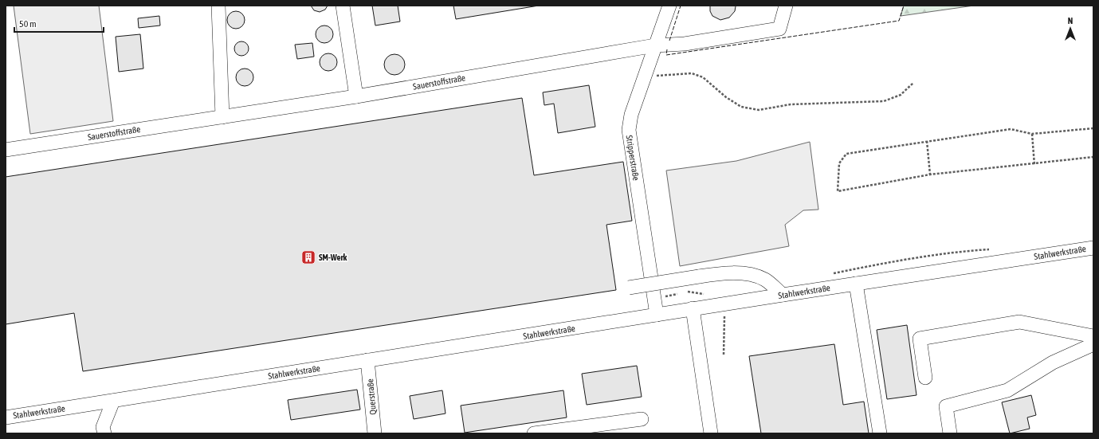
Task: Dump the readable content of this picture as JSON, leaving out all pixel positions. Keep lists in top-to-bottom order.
{
  "streets": {
    "street": [
      "Sauerstoffstraße",
      "Stripperstraße",
      "Stahlwerkstraße",
      "Querstraße"
    ]
  },
  "crossings": [
    ["Sauerstoffstraße", "Stripperstraße"],
    ["Stripperstraße", "Stahlwerkstraße"],
    ["Stahlwerkstraße", "Querstraße"]
  ],
  "places": {
    "building": ["SM-Werk"]
  },
  "scale_bar": "50 m",
  "north": "top"
}
